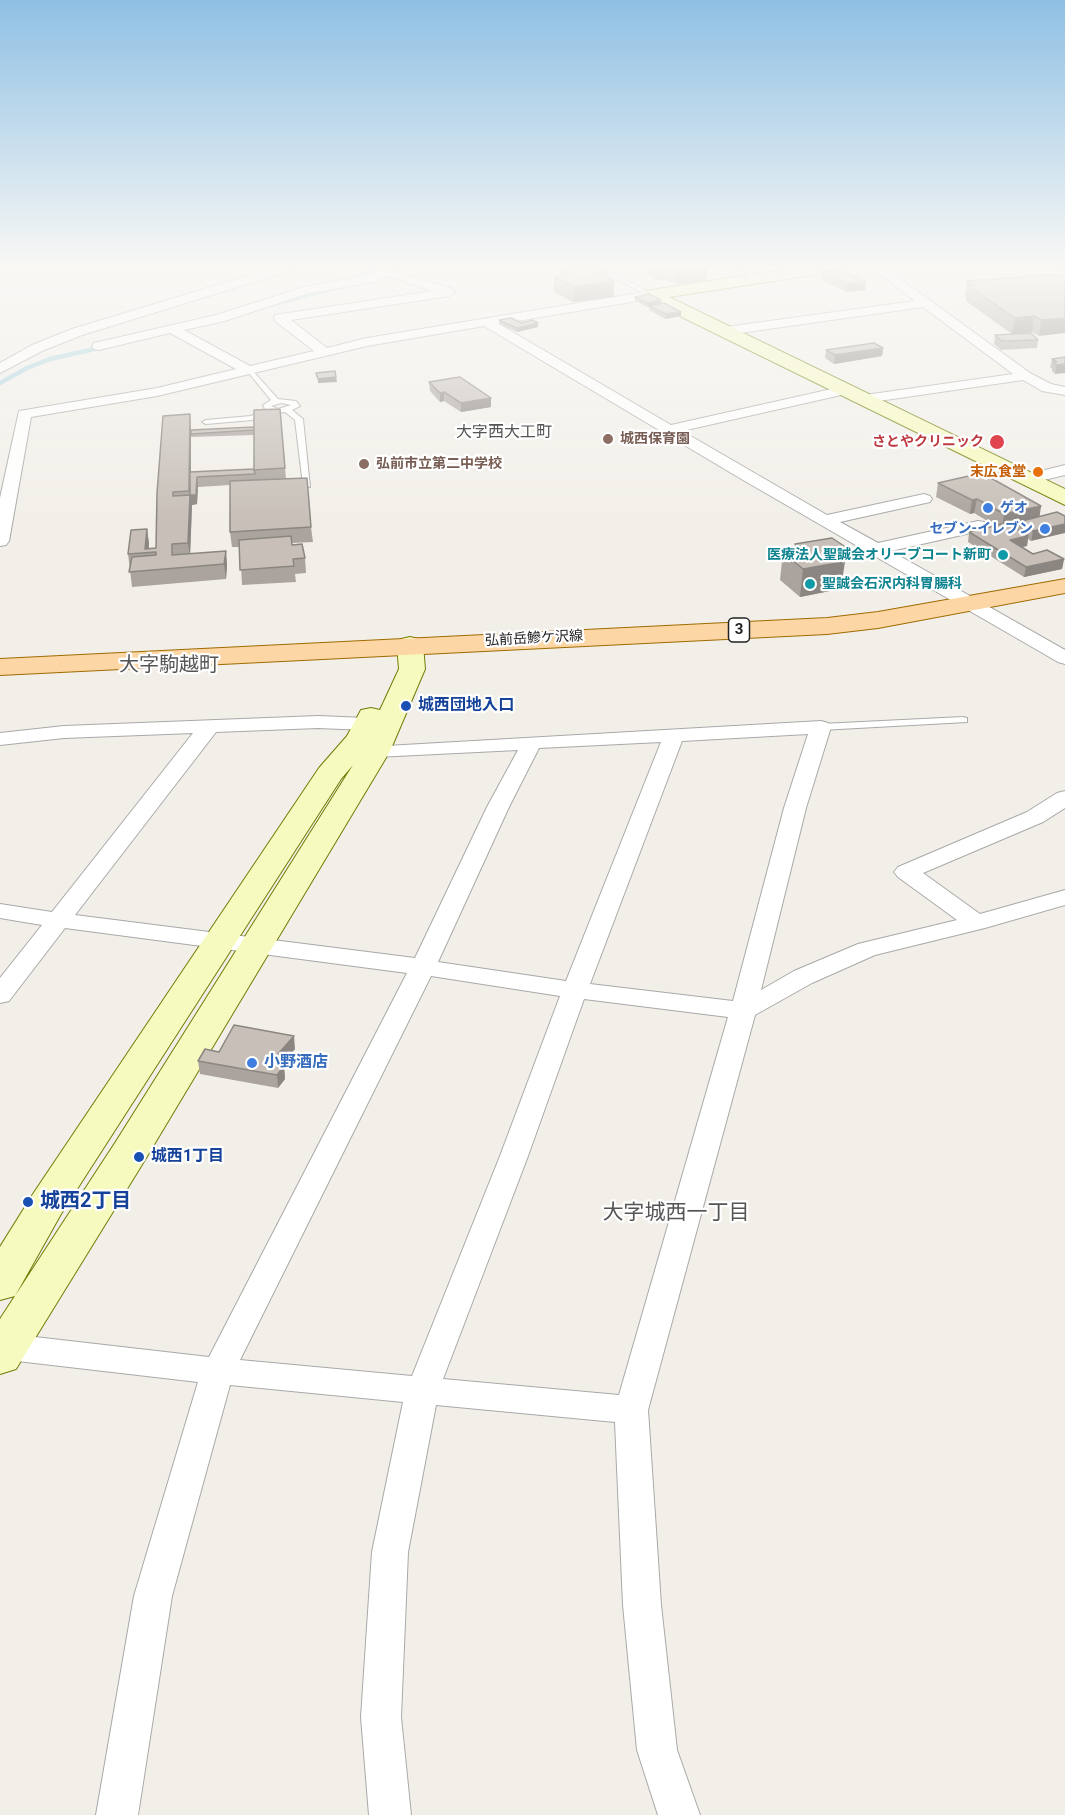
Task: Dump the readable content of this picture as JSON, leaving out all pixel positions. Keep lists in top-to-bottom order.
{
  "streets": {
    "main road": ["3", "弘前岳鰺ケ沢線"]
  },
  "districts": ["大字西大工町", "大字駒越町", "大字城西一丁目"],
  "places": [
    "城西保育園",
    "さとやクリニック",
    "弘前市立第二中学校",
    "末広食堂",
    "ゲオ",
    "セブン-イレブン",
    "医療法人聖誠会オリーブコート新町",
    "聖誠会石沢内科胃腸科",
    "城西団地入口",
    "小野酒店",
    "城西1丁目",
    "城西2丁目"
  ]
}
